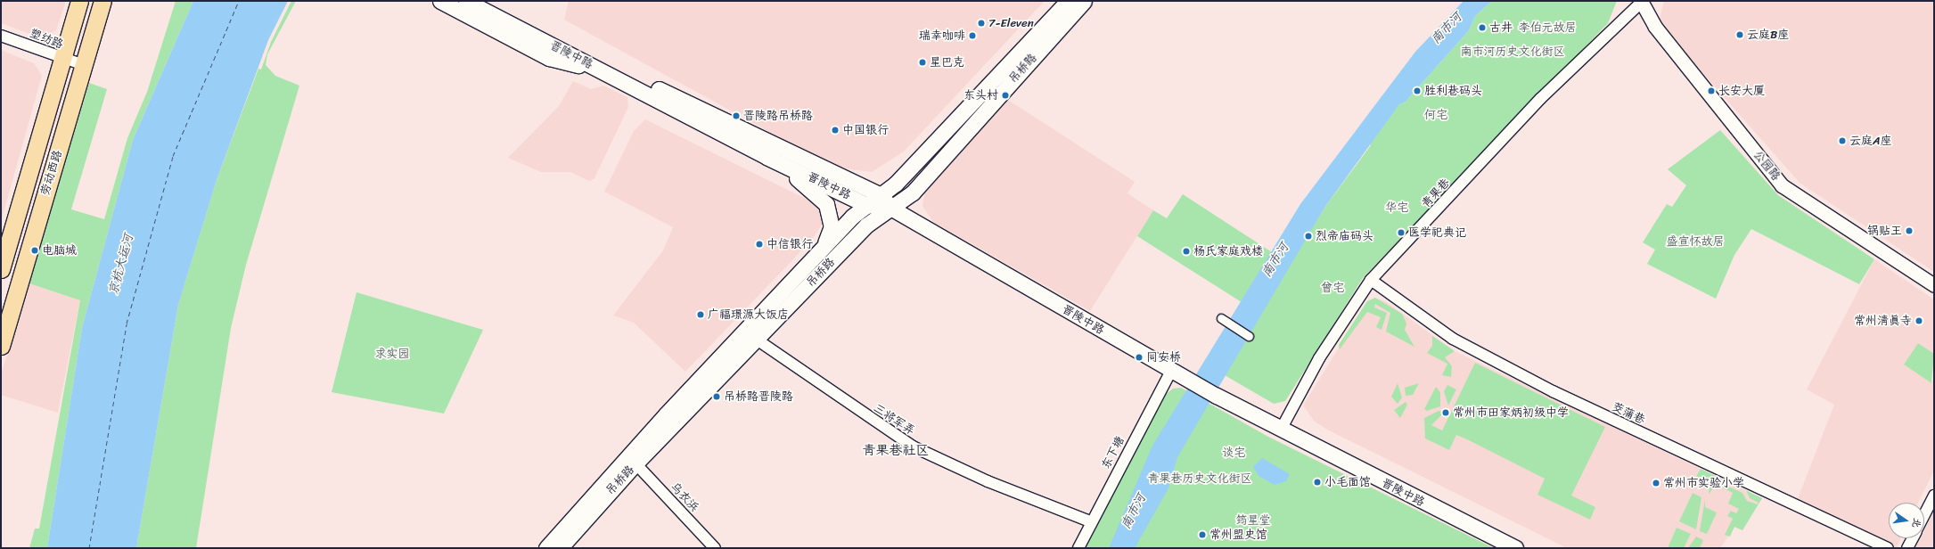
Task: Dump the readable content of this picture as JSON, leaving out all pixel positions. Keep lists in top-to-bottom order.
{
  "streets": {
    "main road": ["晋陵中路", "吊桥路", "劳动西路"],
    "street": [
      "塑纺路",
      "公园路",
      "青果巷",
      "茭蒲巷",
      "三将军弄",
      "东下塘",
      "乌衣浜"
    ]
  },
  "crossings": [
    ["塑纺路", "劳动西路"],
    ["晋陵中路", "吊桥路"],
    ["晋陵中路", "青果巷"],
    ["晋陵中路", "东下塘"],
    ["吊桥路", "三将军弄"],
    ["吊桥路", "乌衣浜"],
    ["公园路", "青果巷"],
    ["青果巷", "茭蒲巷"],
    ["三将军弄", "东下塘"]
  ],
  "districts": ["青果巷社区"],
  "water": ["南市河", "京杭大运河"],
  "parks": [
    "李伯元故居",
    "南市河历史文化街区",
    "何宅",
    "华宅",
    "盛宣怀故居",
    "曾宅",
    "求实园",
    "谈宅",
    "青果巷历史文化街区",
    "筠星堂"
  ],
  "places": [
    "7-Eleven",
    "古井",
    "云庭B座",
    "瑞幸咖啡",
    "星巴克",
    "胜利巷码头",
    "长安大厦",
    "东头村",
    "晋陵路吊桥路",
    "中国银行",
    "云庭A座",
    "锅贴王",
    "医学祀典记",
    "烈帝庙码头",
    "中信银行",
    "电脑城",
    "杨氏家庭戏楼",
    "广福璟源大饭店",
    "常州清真寺",
    "同安桥",
    "吊桥路晋陵路",
    "常州市田家炳初级中学",
    "小毛面馆",
    "常州市实验小学",
    "常州盟史馆"
  ],
  "north": "right"
}
